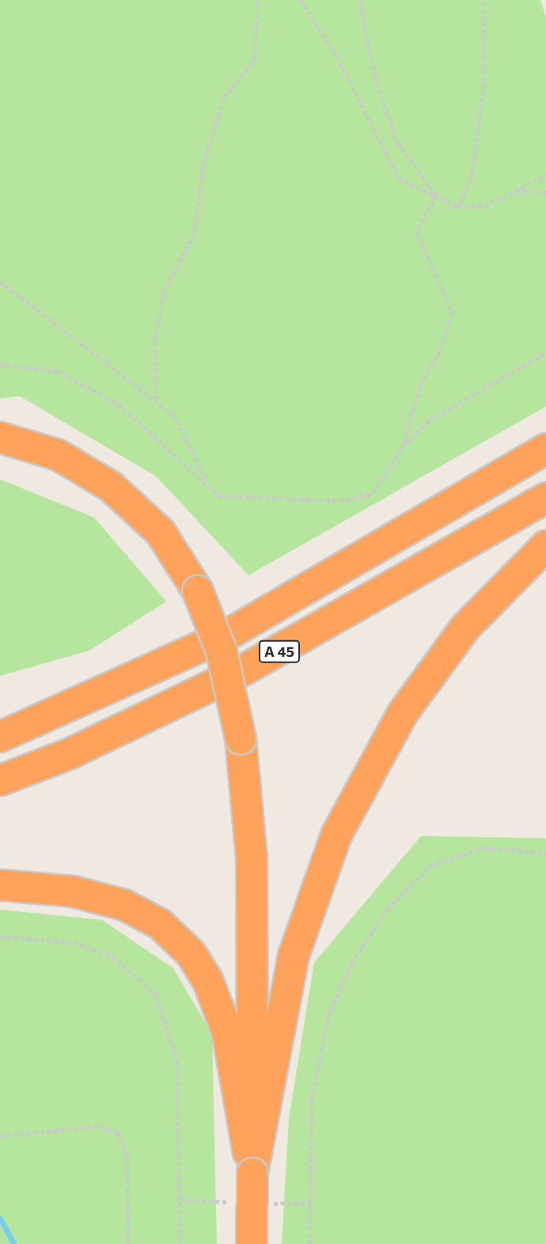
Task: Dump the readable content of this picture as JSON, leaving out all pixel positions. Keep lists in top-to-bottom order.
{
  "streets": {
    "highway": ["A 45"]
  }
}
